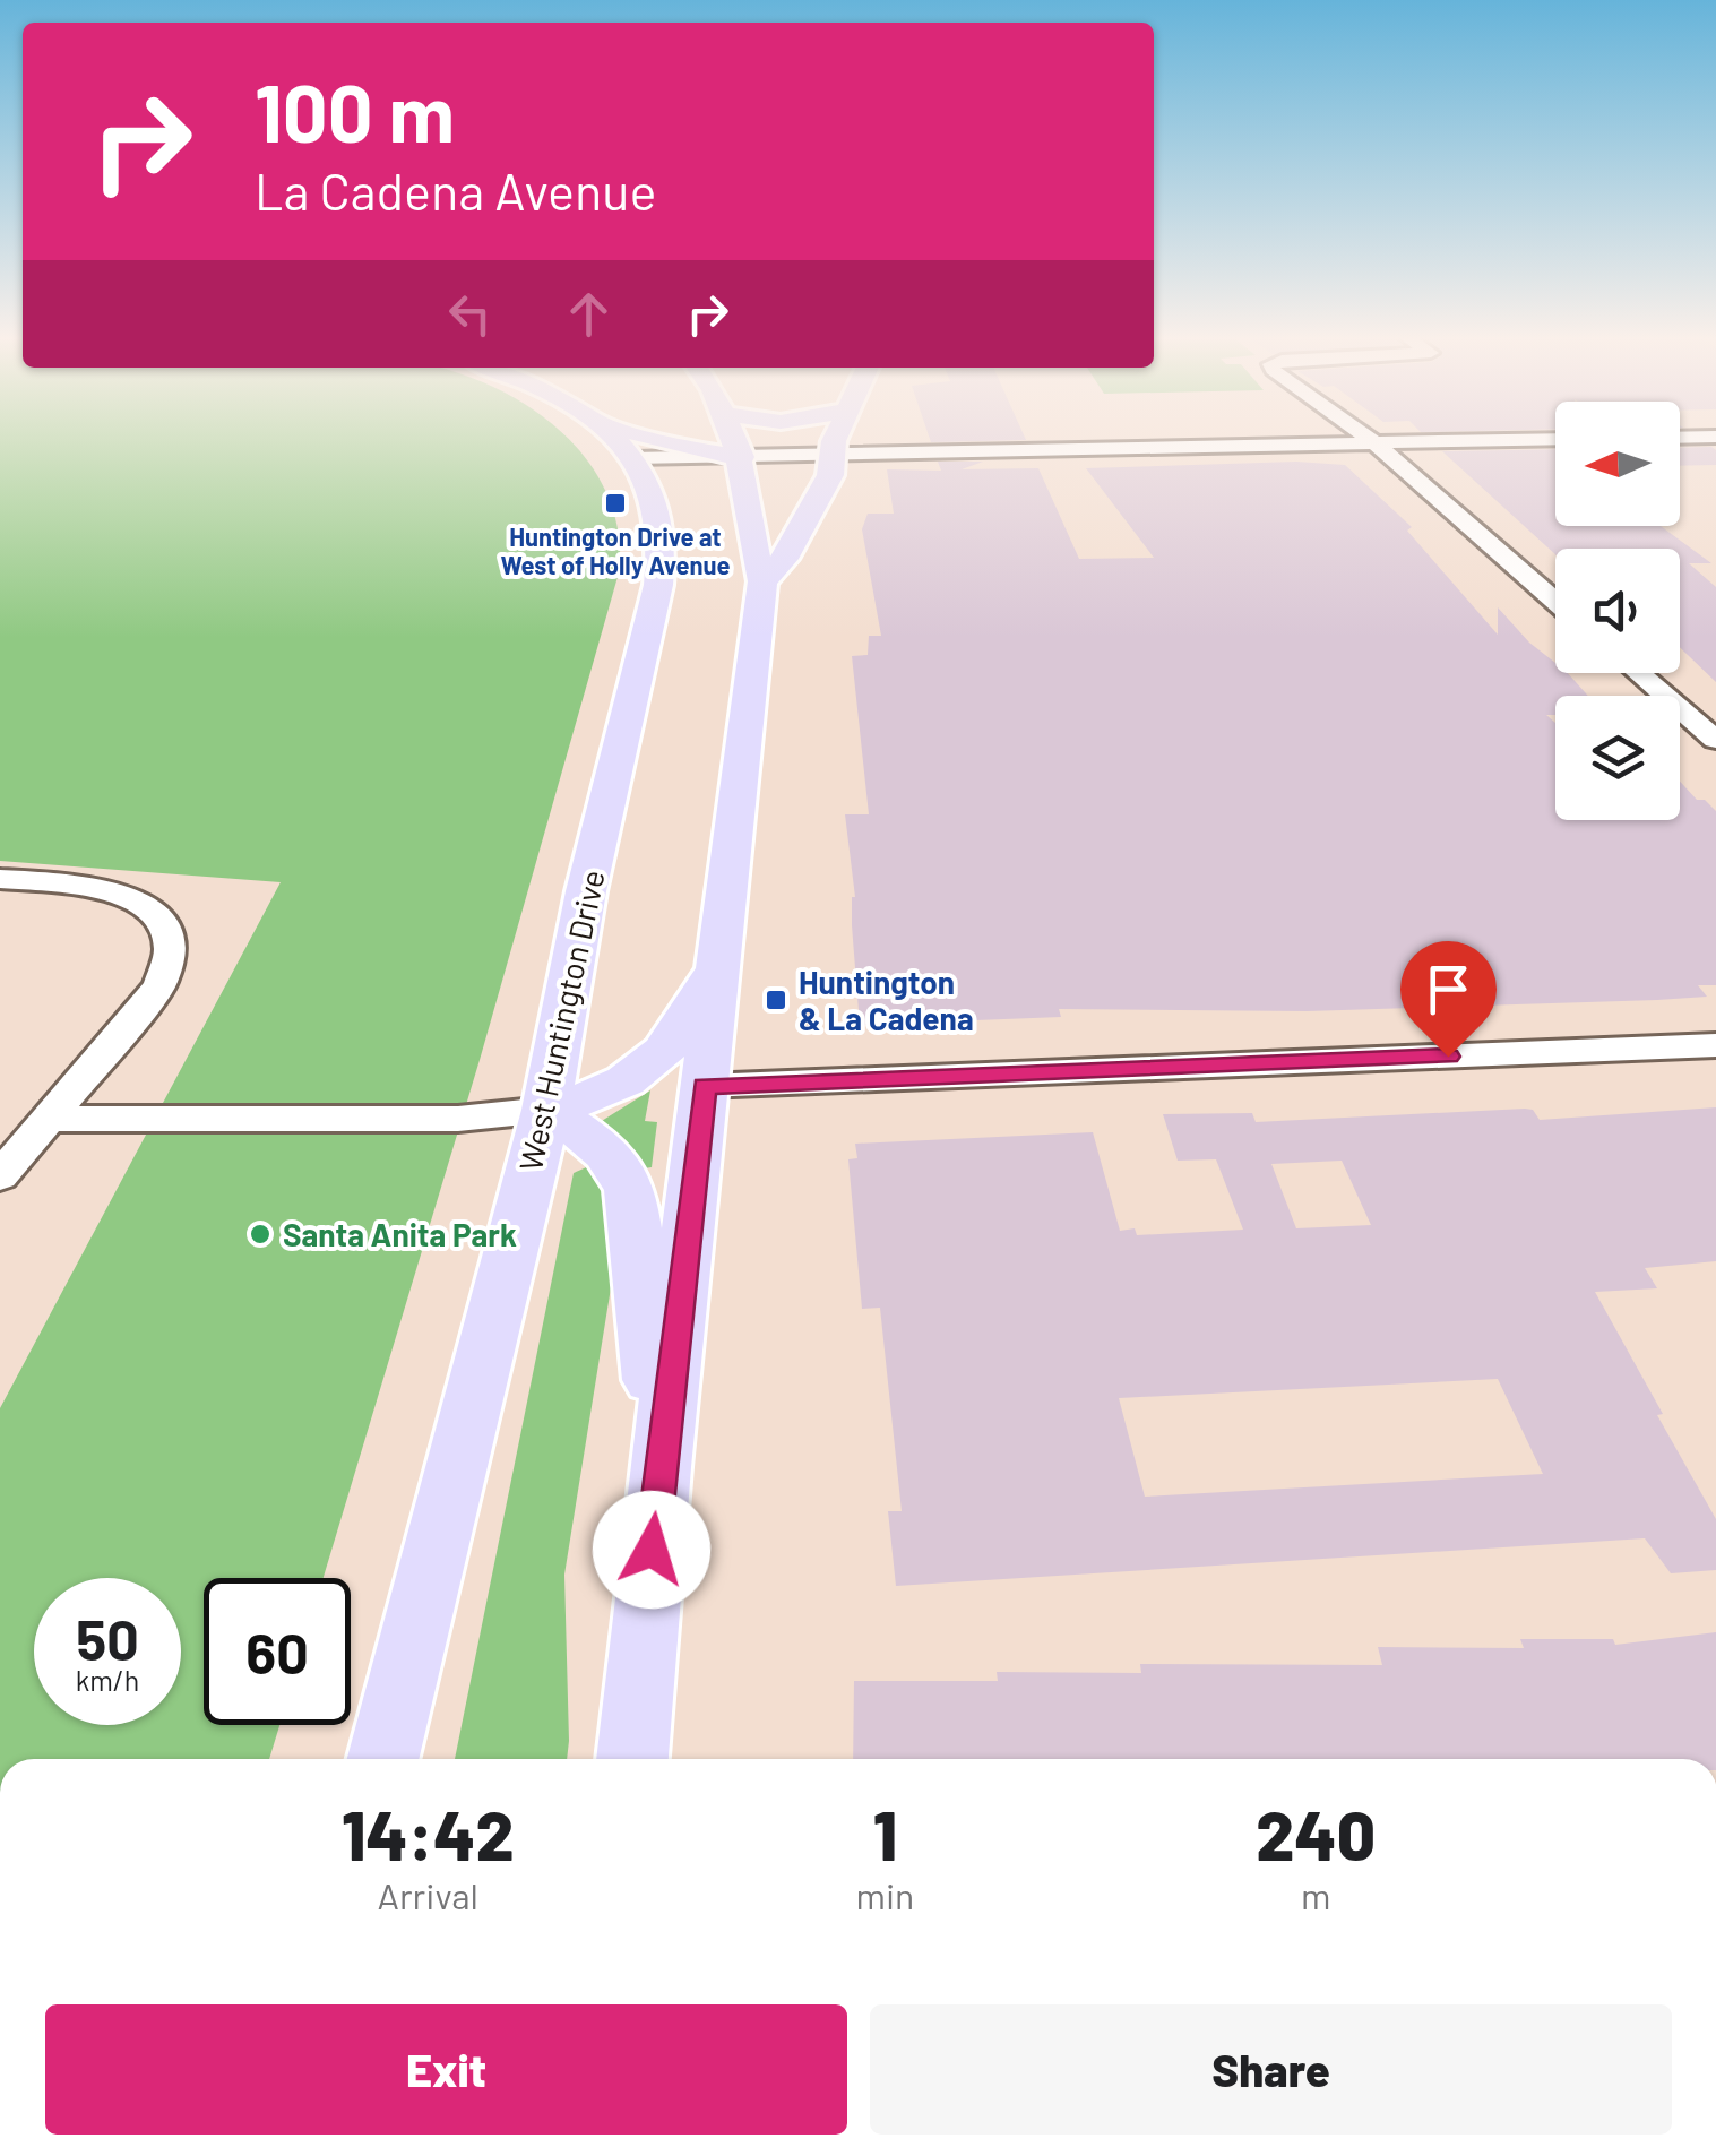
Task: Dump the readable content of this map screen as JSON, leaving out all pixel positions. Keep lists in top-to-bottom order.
{
  "streets": {
    "main road": ["West Huntington Drive"]
  },
  "places": {
    "transit": ["Huntington Drive at West of Holly Avenue", "Huntington & La Cadena"],
    "other": ["Santa Anita Park"]
  },
  "north": "left",
  "page": {
    "turn": ["100 m", "La Cadena Avenue"],
    "speed": "50 km/h",
    "limit": "60",
    "eta": [
      "14:42",
      "Arrival",
      "1",
      "min",
      "240",
      "m"
    ],
    "buttons": ["Exit", "Share"]
  }
}
